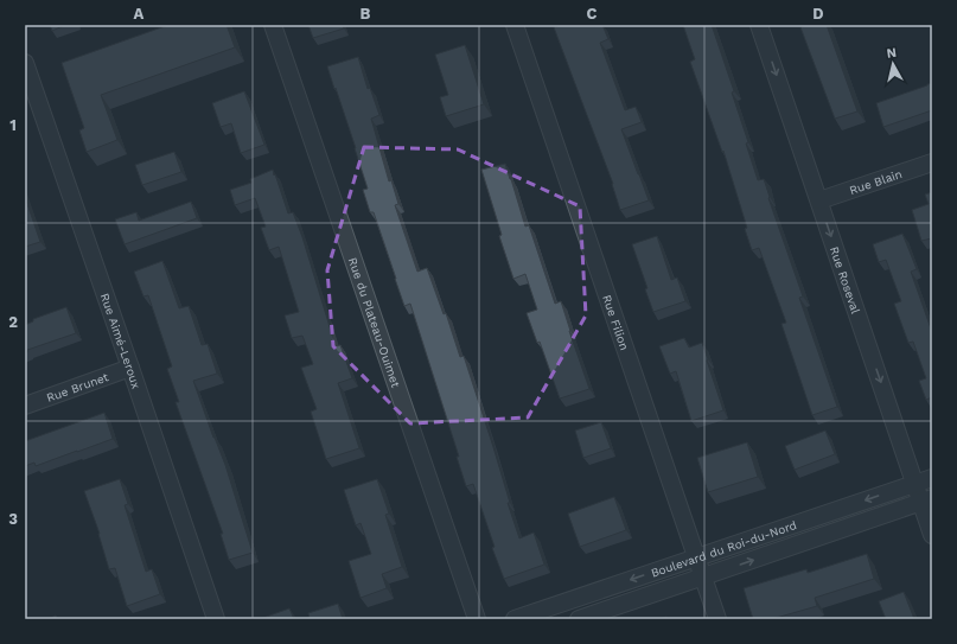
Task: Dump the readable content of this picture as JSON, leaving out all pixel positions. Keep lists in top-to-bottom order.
{
  "streets": {
    "street": [
      "Rue Blain",
      "Rue Roseval",
      "Rue Filion",
      "Rue du Plateau-Ouimet",
      "Rue Aimé-Leroux",
      "Rue Brunet",
      "Boulevard du Roi-du-Nord"
    ]
  },
  "crossings": [
    ["Rue Blain", "Rue Roseval"],
    ["Rue Roseval", "Boulevard du Roi-du-Nord"],
    ["Rue Filion", "Boulevard du Roi-du-Nord"],
    ["Rue Aimé-Leroux", "Rue Brunet"]
  ],
  "one_way": ["Rue Roseval"],
  "north": "top",
  "grid": {
    "columns": [
      "A",
      "B",
      "C",
      "D"
    ],
    "rows": ["1", "2", "3"]
  }
}
